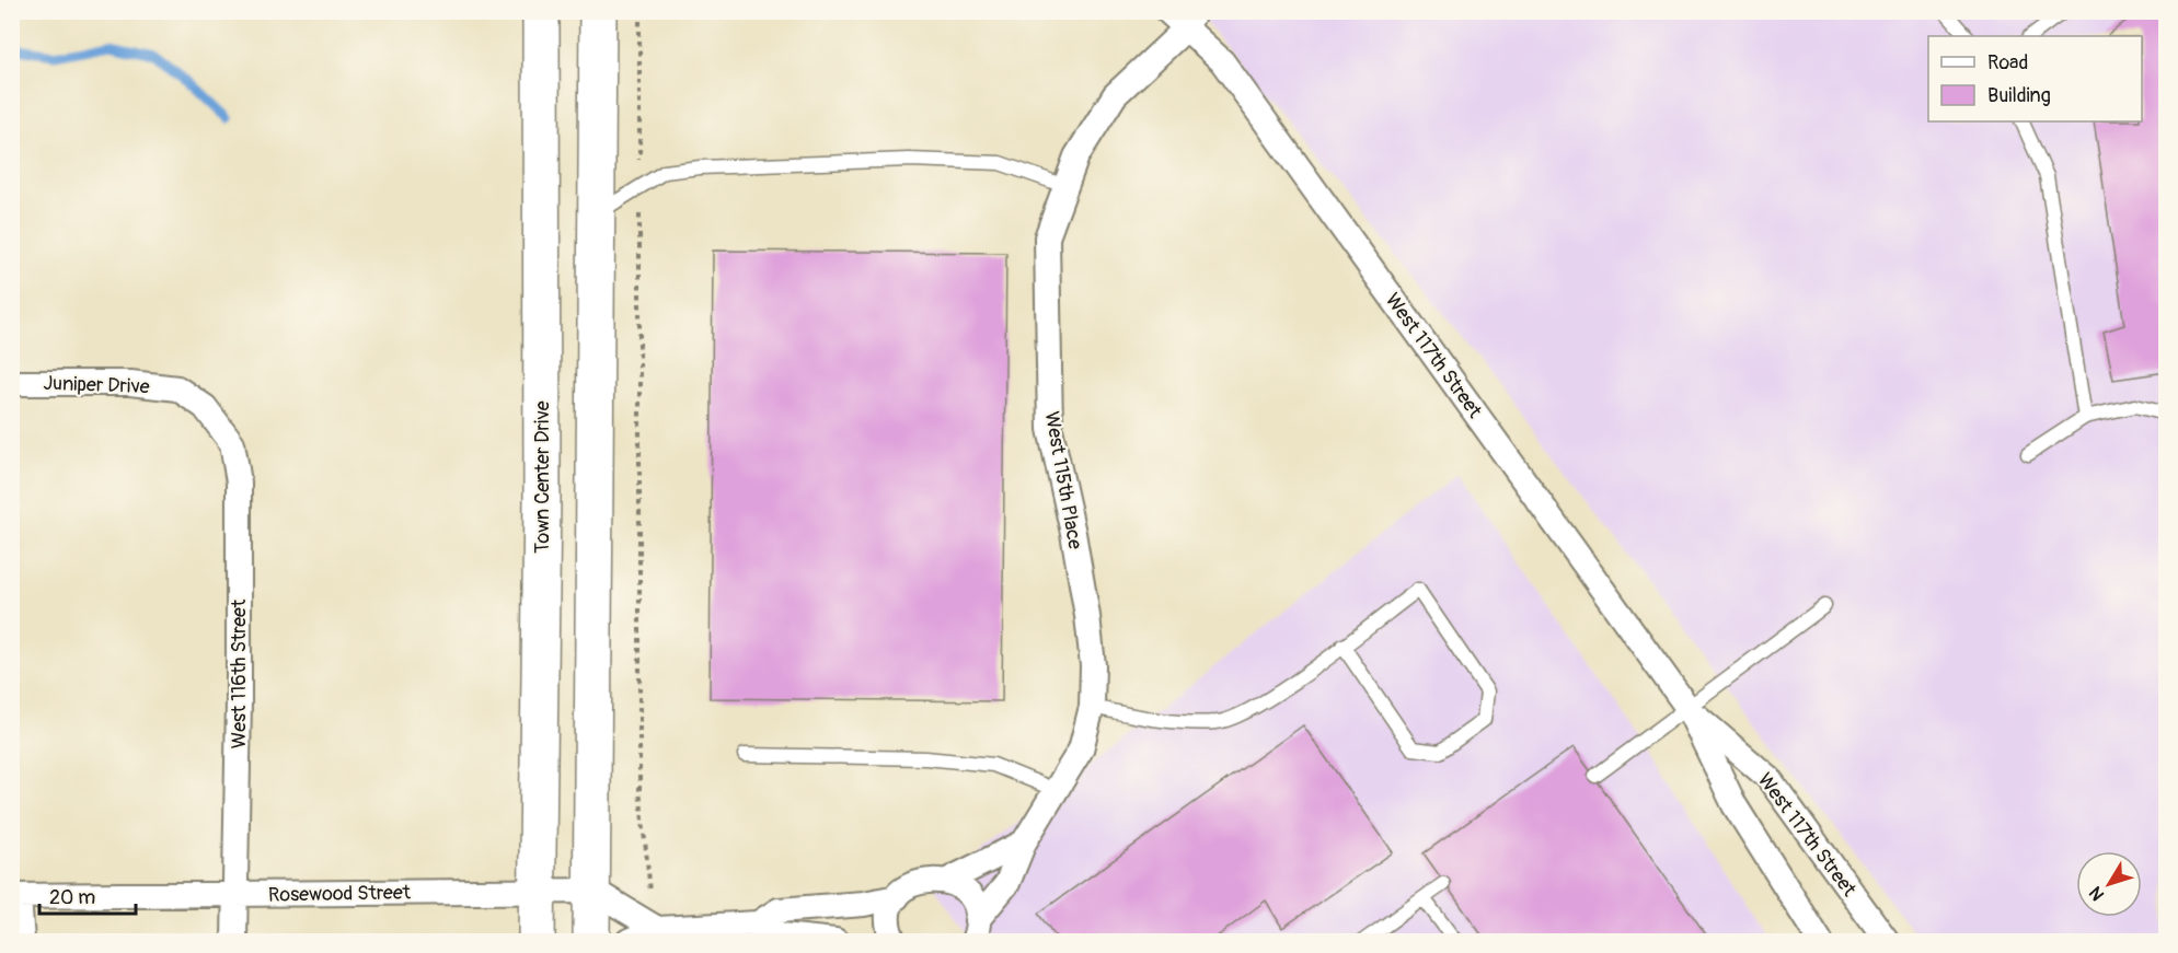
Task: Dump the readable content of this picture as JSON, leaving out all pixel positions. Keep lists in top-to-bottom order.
{
  "streets": {
    "street": [
      "West 117th Street",
      "Juniper Drive",
      "Town Center Drive",
      "West 115th Place",
      "West 116th Street",
      "Rosewood Street"
    ]
  },
  "crossings": [
    ["West 117th Street", "West 115th Place"],
    ["Juniper Drive", "West 116th Street"],
    ["Town Center Drive", "Rosewood Street"],
    ["West 116th Street", "Rosewood Street"]
  ],
  "legend": ["Road", "Building"],
  "scale_bar": "20 m",
  "north": "bottom left"
}
